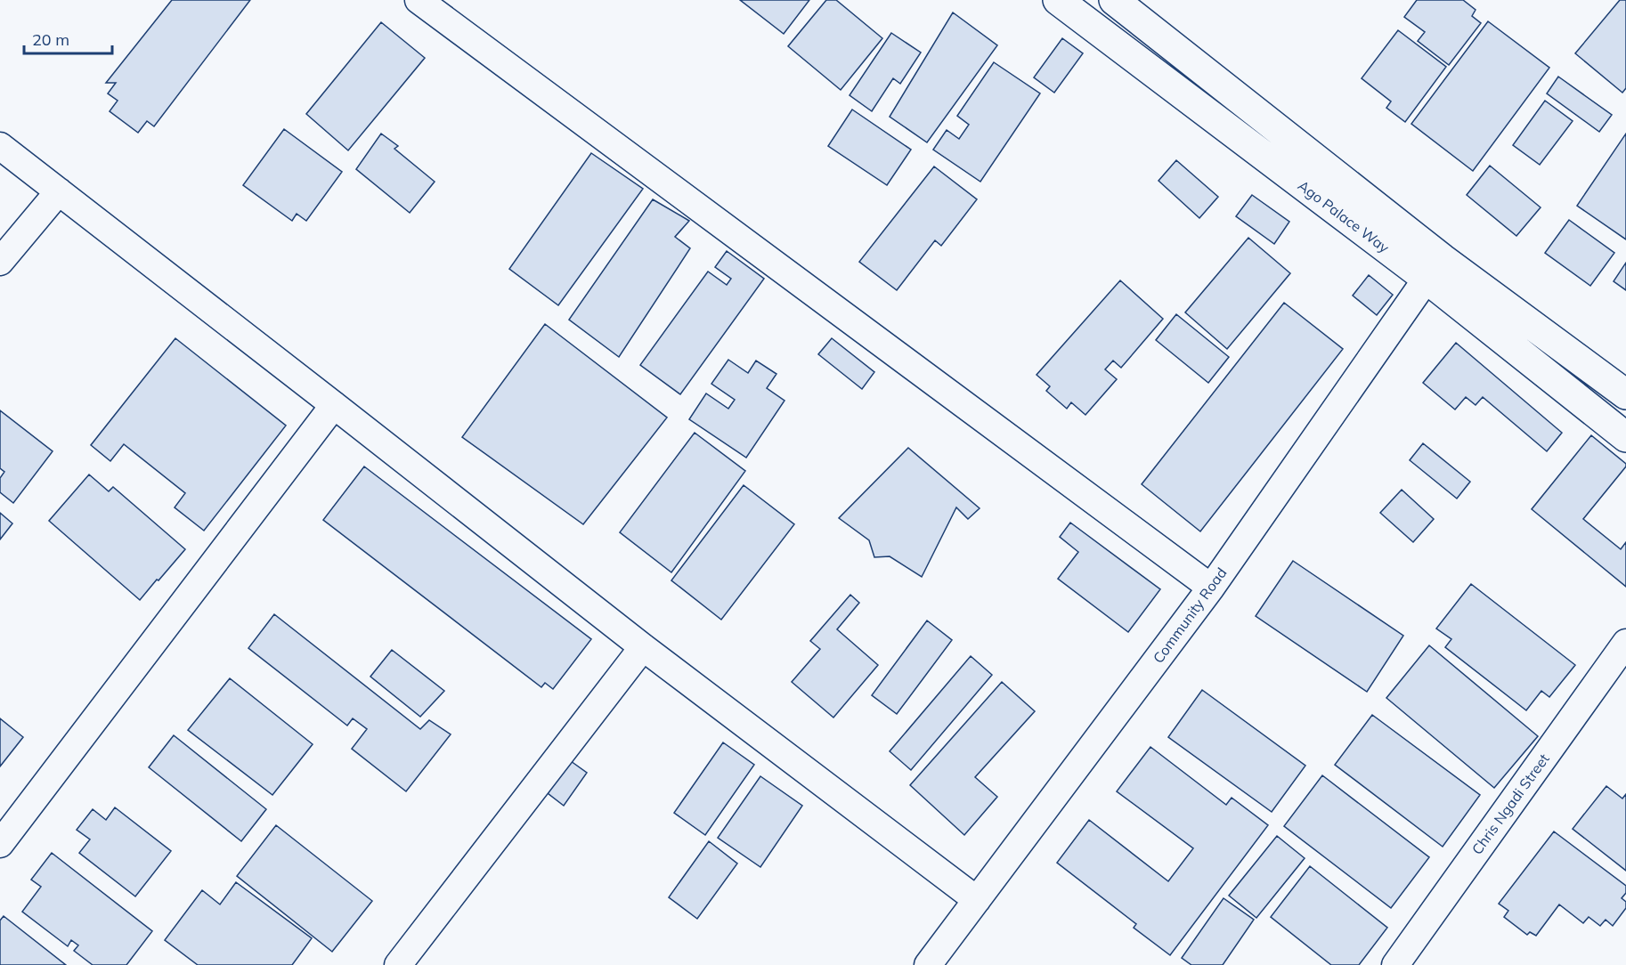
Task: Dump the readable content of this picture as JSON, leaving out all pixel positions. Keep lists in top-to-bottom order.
{
  "streets": {
    "main road": ["Ago Palace Way"],
    "street": ["Community Road", "Chris Ngadi Street"]
  },
  "crossings": [
    ["Ago Palace Way", "Community Road"]
  ],
  "scale_bar": "20 m"
}
